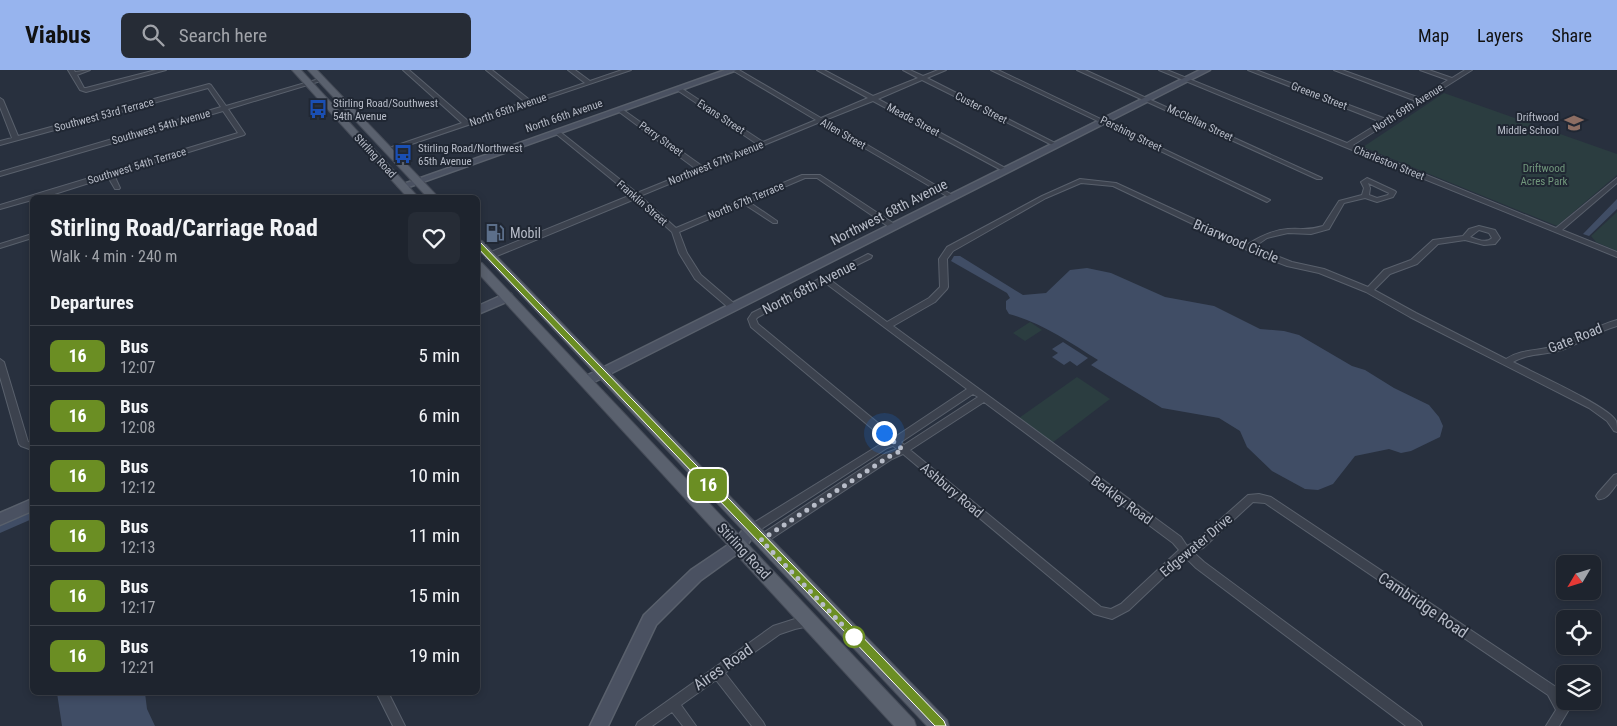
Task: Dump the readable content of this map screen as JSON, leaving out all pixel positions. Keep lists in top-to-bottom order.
{
  "streets": {
    "main road": ["Stirling Road"],
    "street": [
      "Greene Street",
      "Custer Street",
      "North 69th Avenue",
      "North 65th Avenue",
      "Southwest 53rd Terrace",
      "North 66th Avenue",
      "Evans Street",
      "Meade Street",
      "McClellan Street",
      "Southwest 54th Avenue",
      "Allen Street",
      "Pershing Street",
      "Perry Street",
      "Northwest 67th Avenue",
      "Charleston Street",
      "Southwest 54th Terrace",
      "North 67th Terrace",
      "Franklin Street",
      "Northwest 68th Avenue",
      "Briarwood Circle",
      "North 68th Avenue",
      "Gate Road",
      "Ashbury Road",
      "Berkley Road",
      "Edgewater Drive",
      "Cambridge Road",
      "Aires Road"
    ]
  },
  "crossings": [
    ["Greene Street", "North 69th Avenue"],
    ["Custer Street", "Northwest 67th Avenue"],
    ["Custer Street", "Northwest 68th Avenue"],
    ["North 69th Avenue", "Charleston Street"],
    ["North 65th Avenue", "Stirling Road"],
    ["Southwest 53rd Terrace", "Southwest 54th Avenue"],
    ["Southwest 53rd Terrace", "Southwest 54th Terrace"],
    ["North 66th Avenue", "Evans Street"],
    ["North 66th Avenue", "Allen Street"],
    ["North 66th Avenue", "Perry Street"],
    ["North 66th Avenue", "Stirling Road"],
    ["North 66th Avenue", "Franklin Street"],
    ["Evans Street", "Northwest 67th Avenue"],
    ["Meade Street", "Northwest 67th Avenue"],
    ["Meade Street", "Northwest 68th Avenue"],
    ["McClellan Street", "Northwest 68th Avenue"],
    ["Southwest 54th Avenue", "Stirling Road"],
    ["Southwest 54th Avenue", "Southwest 54th Terrace"],
    ["Allen Street", "Northwest 67th Avenue"],
    ["Allen Street", "Northwest 68th Avenue"],
    ["Pershing Street", "Northwest 68th Avenue"],
    ["Perry Street", "Northwest 67th Avenue"],
    ["Stirling Road", "Northwest 67th Avenue"],
    ["Stirling Road", "Northwest 68th Avenue"],
    ["Stirling Road", "Aires Road"],
    ["Northwest 67th Avenue", "Franklin Street"],
    ["Charleston Street", "Northwest 68th Avenue"],
    ["North 67th Terrace", "Franklin Street"],
    ["North 67th Terrace", "Northwest 68th Avenue"],
    ["Franklin Street", "Northwest 68th Avenue"],
    ["Briarwood Circle", "Gate Road"],
    ["Briarwood Circle", "Berkley Road"],
    ["North 68th Avenue", "Ashbury Road"],
    ["North 68th Avenue", "Berkley Road"],
    ["Ashbury Road", "Edgewater Drive"],
    ["Berkley Road", "Edgewater Drive"],
    ["Edgewater Drive", "Cambridge Road"]
  ],
  "parks": ["Driftwood Acres Park"],
  "places": {
    "bus stop": ["Stirling Road/Southwest 54th Avenue", "Stirling Road/Northwest 65th Avenue"],
    "school or university": ["Driftwood Middle School"],
    "fuel station": ["Mobil"]
  },
  "lines": ["bus line 16"],
  "north": "bottom left",
  "page": {
    "header": "Viabus",
    "search": "Search here",
    "nav": ["Map", "Layers", "Share"],
    "on_map": "16",
    "heading": [
      ["Stirling Road/Carriage Road", "Walk · 4 min · 240 m"],
      "Departures"
    ],
    "list": [
      {
        "mark": "16",
        "name": "Bus",
        "note": "12:07",
        "value": "5 min"
      },
      {
        "mark": "16",
        "name": "Bus",
        "note": "12:08",
        "value": "6 min"
      },
      {
        "mark": "16",
        "name": "Bus",
        "note": "12:12",
        "value": "10 min"
      },
      {
        "mark": "16",
        "name": "Bus",
        "note": "12:13",
        "value": "11 min"
      },
      {
        "mark": "16",
        "name": "Bus",
        "note": "12:17",
        "value": "15 min"
      },
      {
        "mark": "16",
        "name": "Bus",
        "note": "12:21",
        "value": "19 min"
      }
    ]
  }
}
